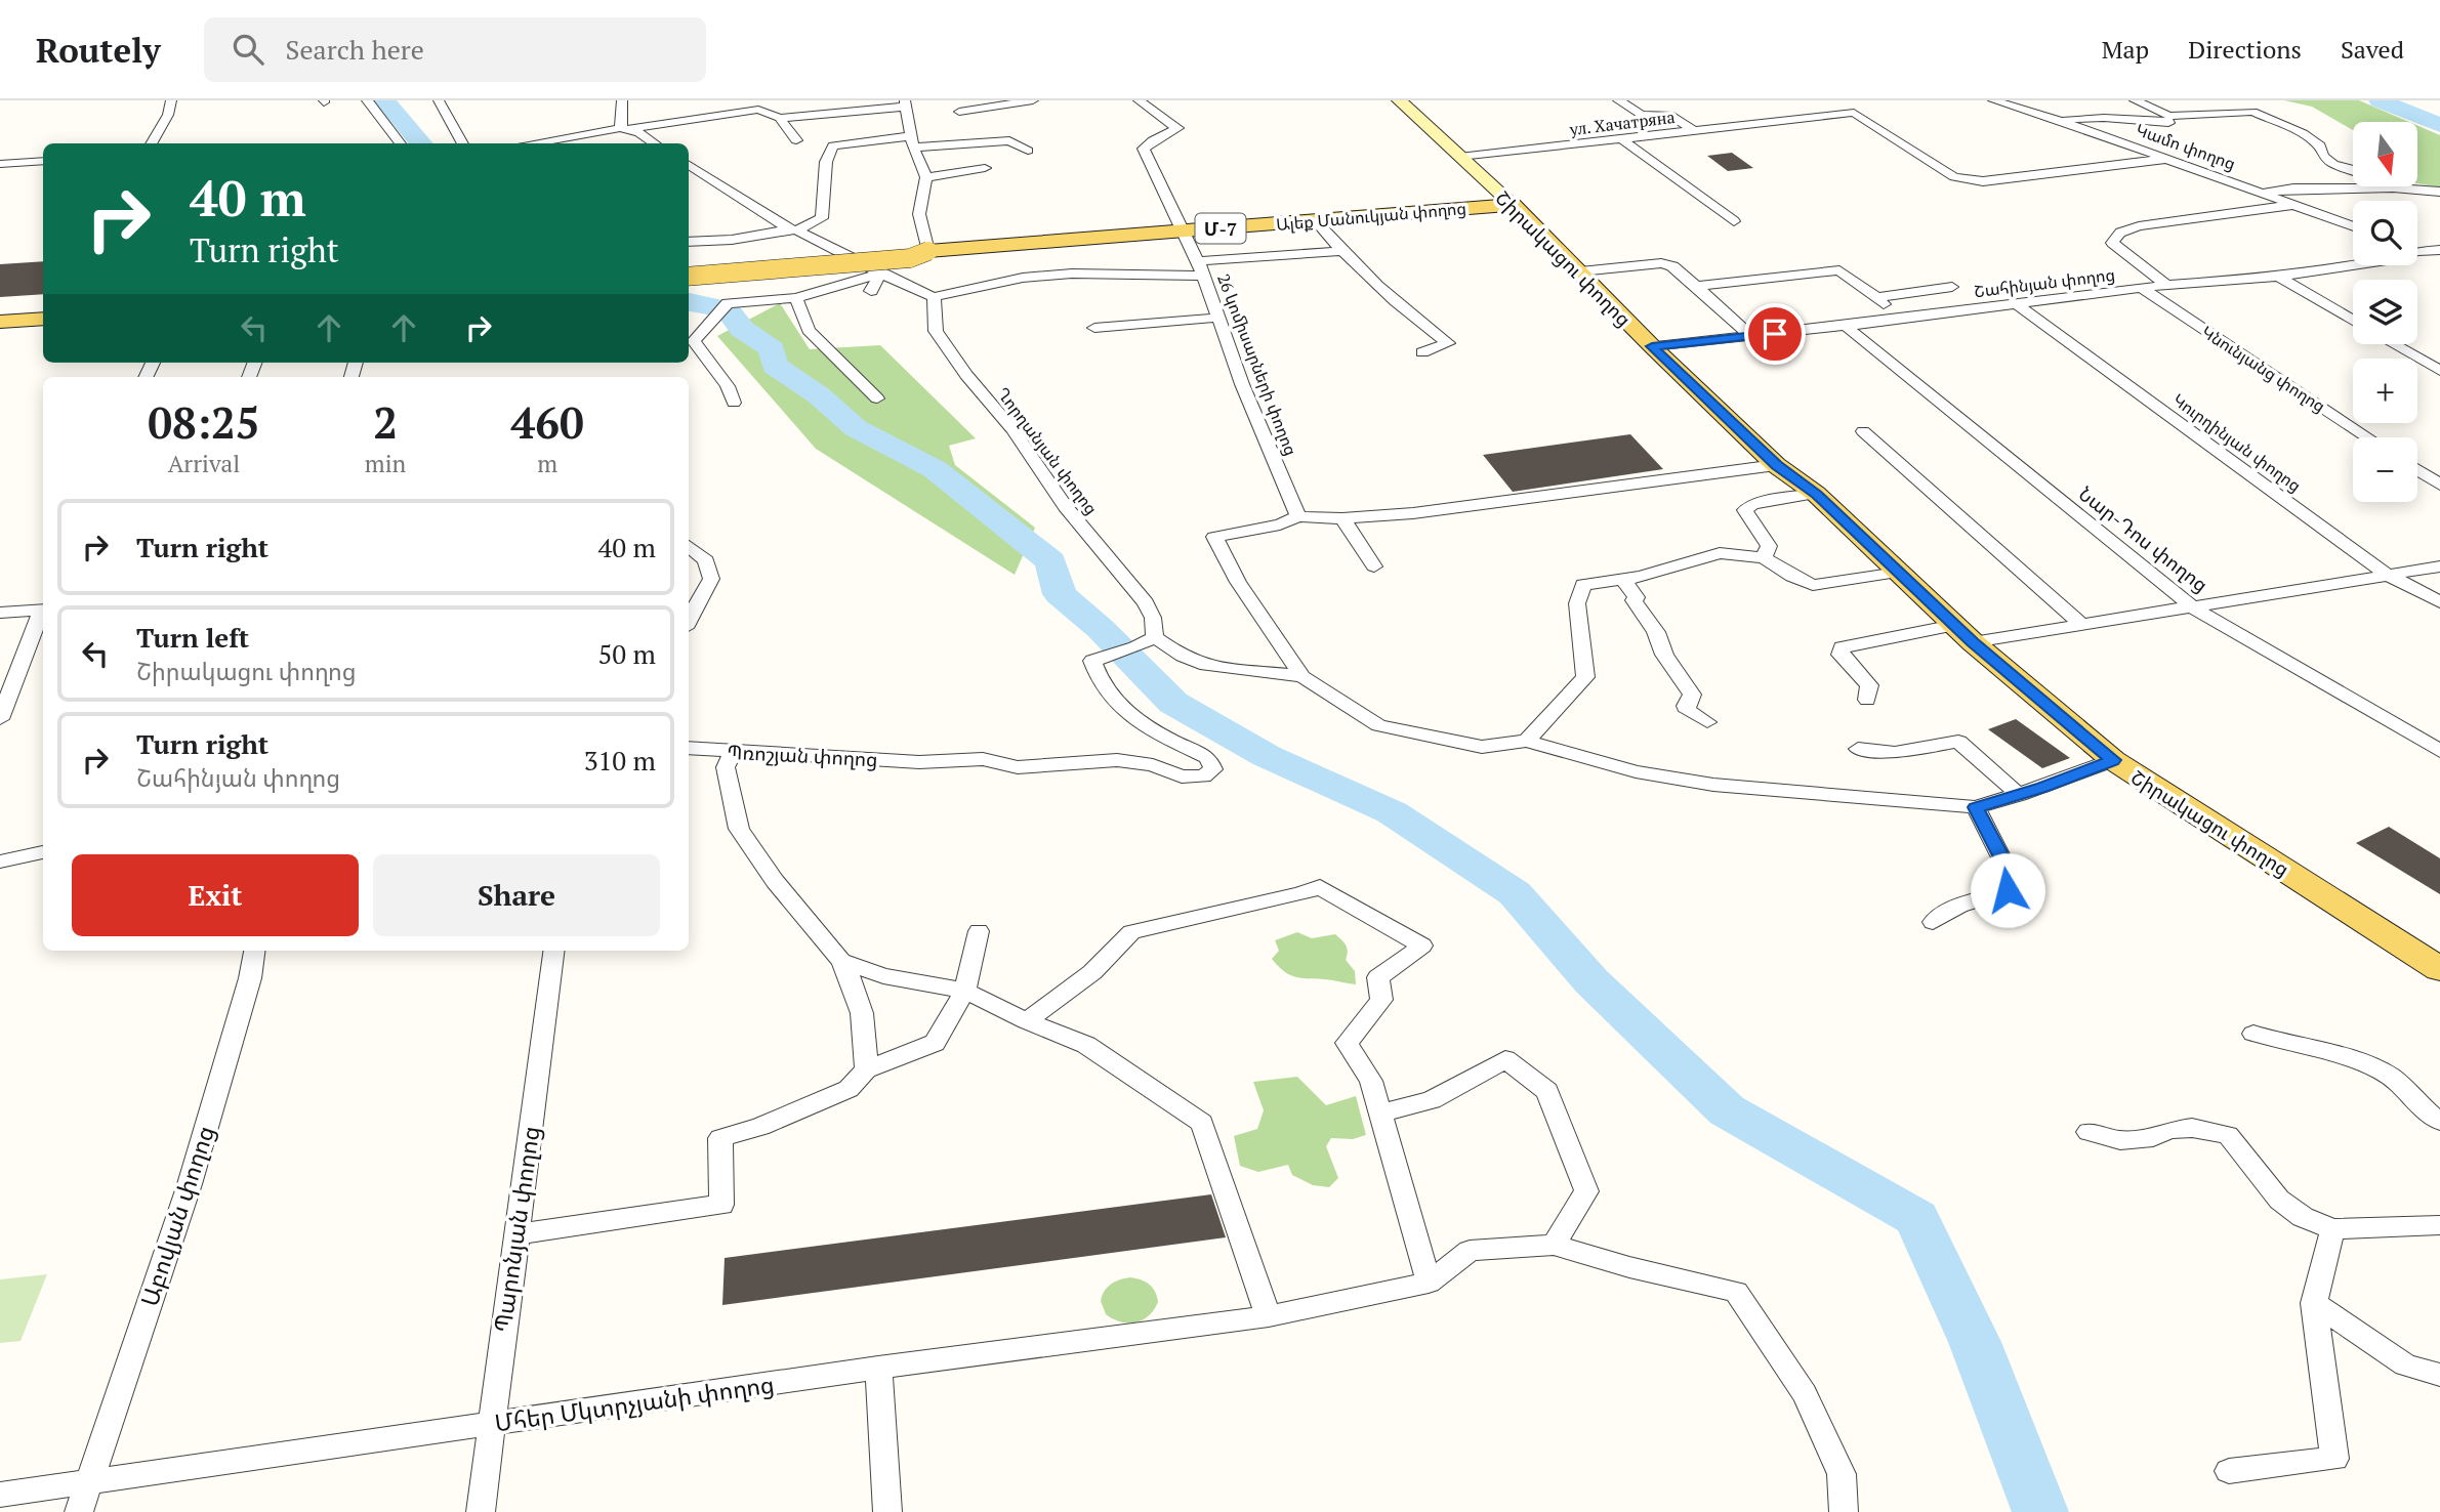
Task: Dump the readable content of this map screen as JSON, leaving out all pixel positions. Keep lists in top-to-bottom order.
{
  "streets": {
    "main road": ["Ալեք Մանուկյան փողոց", "Մ-7", "Շիրակացու փողոց"],
    "street": [
      "ул. Хачатряна",
      "Կամո փողոց",
      "Շահինյան փողոց",
      "26 կոմիսարների փողոց",
      "Կնունյանց փողոց",
      "Կուրղինյան փողոց",
      "Ղորղանյան փողոց",
      "Նար-Դոս փողոց",
      "Պռոշյան փողոց",
      "Աբովյան փողոց",
      "Պարոնյան փողոց",
      "Մհեր Մկտրչյանի փողոց"
    ]
  },
  "crossings": [
    ["ул. Хачатряна", "Շիրակացու փողոց"],
    ["Ալեք Մանուկյան փողոց", "Շիրակացու փողոց"],
    ["Ալեք Մանուկյան փողոց", "26 կոմիսարների փողոց"],
    ["Շիրակացու փողոց", "Շահինյան փողոց"],
    ["Շահինյան փողոց", "Կնունյանց փողոց"],
    ["Շահինյան փողոց", "Կուրղինյան փողոց"],
    ["Շահինյան փողոց", "Նար-Դոս փողոց"],
    ["Աբովյան փողոց", "Մհեր Մկտրչյանի փողոց"],
    ["Պարոնյան փողոց", "Մհեր Մկտրչյանի փողոց"]
  ],
  "north": "bottom",
  "page": {
    "header": "Routely",
    "search": "Search here",
    "nav": ["Map", "Directions", "Saved"],
    "map_buttons": ["+", "−"],
    "turn": ["40 m", "Turn right"],
    "eta": [
      "08:25",
      "Arrival",
      "2",
      "min",
      "460",
      "m"
    ],
    "list": [
      {
        "name": "Turn right",
        "value": "40 m"
      },
      {
        "name": "Turn left",
        "note": "Շիրակացու փողոց",
        "value": "50 m"
      },
      {
        "name": "Turn right",
        "note": "Շահինյան փողոց",
        "value": "310 m"
      }
    ],
    "buttons": ["Exit", "Share"]
  }
}
